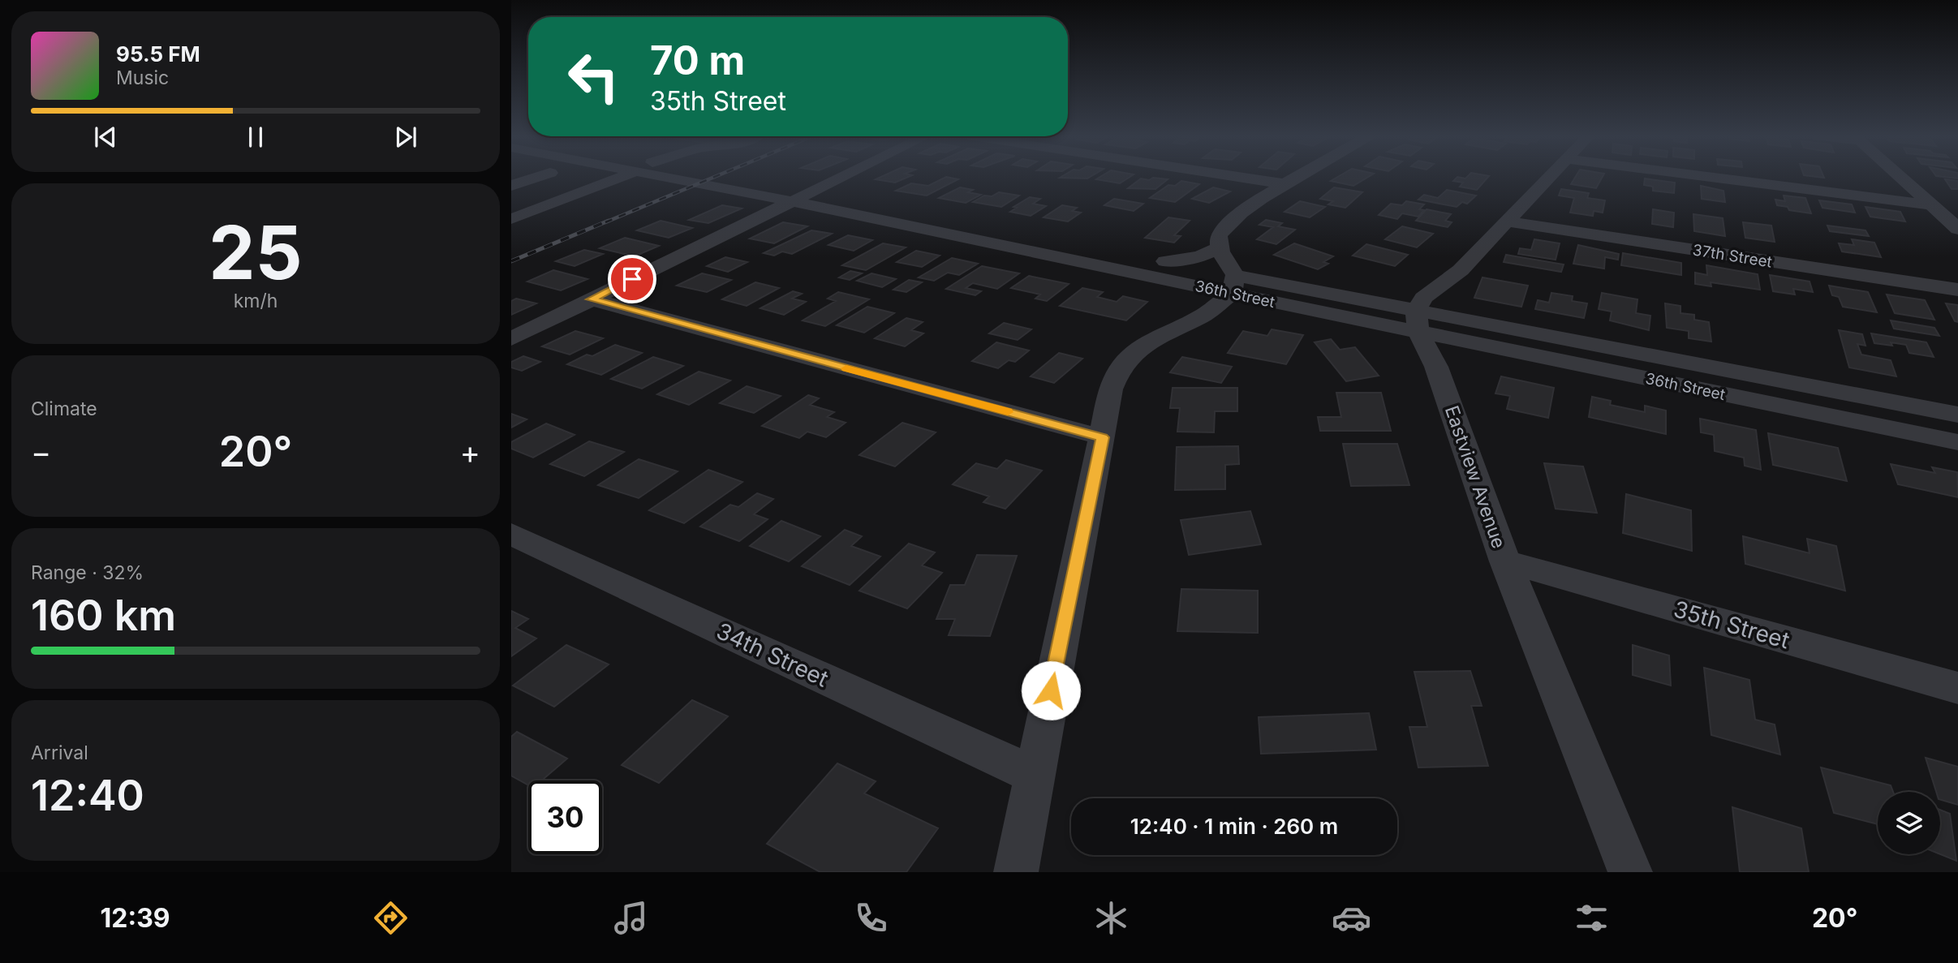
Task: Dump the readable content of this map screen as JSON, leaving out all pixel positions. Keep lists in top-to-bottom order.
{
  "streets": {
    "street": [
      "37th Street",
      "36th Street",
      "Eastview Avenue",
      "35th Street",
      "34th Street"
    ]
  },
  "crossings": [
    ["36th Street", "Eastview Avenue"],
    ["Eastview Avenue", "35th Street"]
  ],
  "page": {
    "turn": ["70 m", "35th Street"],
    "song": ["95.5 FM", "Music"],
    "tile": [
      ["25", "km/h"],
      "Climate",
      ["Range · 32%", "160 km"],
      ["Arrival", "12:40"]
    ],
    "heat": ["−", "20°", "+"],
    "limit": "30",
    "trip": "12:40 · 1 min · 260 m",
    "tabs": ["12:39", "20°"]
  }
}
